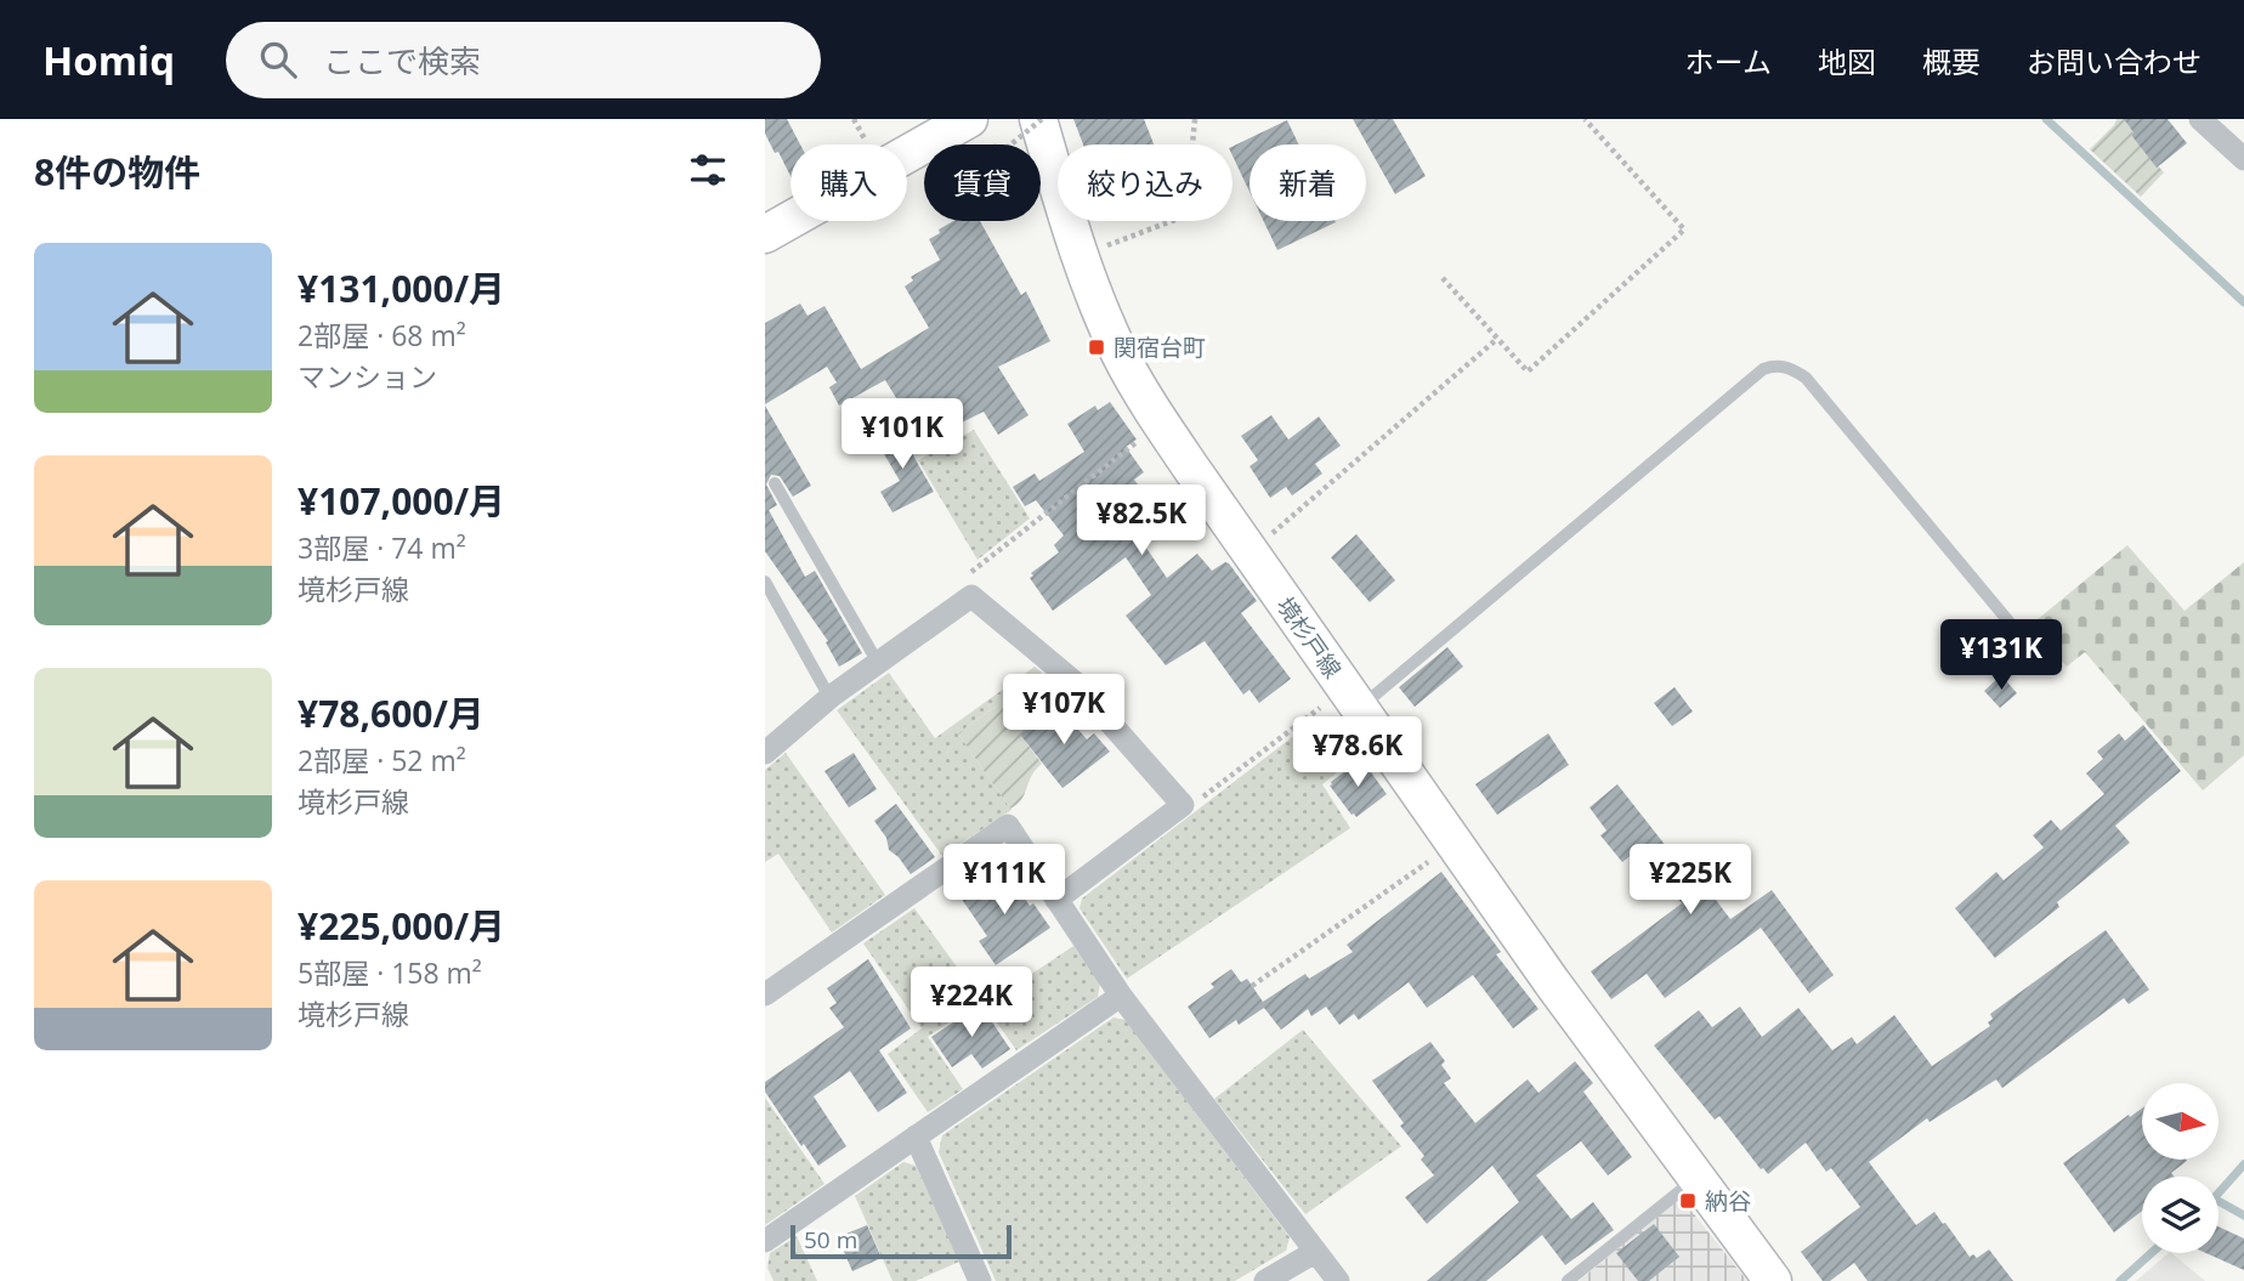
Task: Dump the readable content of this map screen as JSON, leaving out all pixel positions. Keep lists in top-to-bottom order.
{
  "streets": {
    "main road": ["境杉戸線"]
  },
  "places": {
    "transit": ["関宿台町", "納谷"]
  },
  "scale_bar": "50 m",
  "north": "right",
  "page": {
    "header": "Homiq",
    "search": "ここで検索",
    "nav": [
      "ホーム",
      "地図",
      "概要",
      "お問い合わせ"
    ],
    "heading": "8件の物件",
    "chip": [
      "購入",
      "賃貸",
      "絞り込み",
      "新着"
    ],
    "list": [
      {
        "name": "¥131,000/月",
        "note": "2部屋 · 68 m² · マンション"
      },
      {
        "name": "¥107,000/月",
        "note": "3部屋 · 74 m² · 境杉戸線"
      },
      {
        "name": "¥78,600/月",
        "note": "2部屋 · 52 m² · 境杉戸線"
      },
      {
        "name": "¥225,000/月",
        "note": "5部屋 · 158 m² · 境杉戸線"
      }
    ],
    "price": [
      "¥101K",
      "¥82.5K",
      "¥131K",
      "¥107K",
      "¥78.6K",
      "¥111K",
      "¥225K",
      "¥224K"
    ],
    "scale": "50 m"
  }
}
